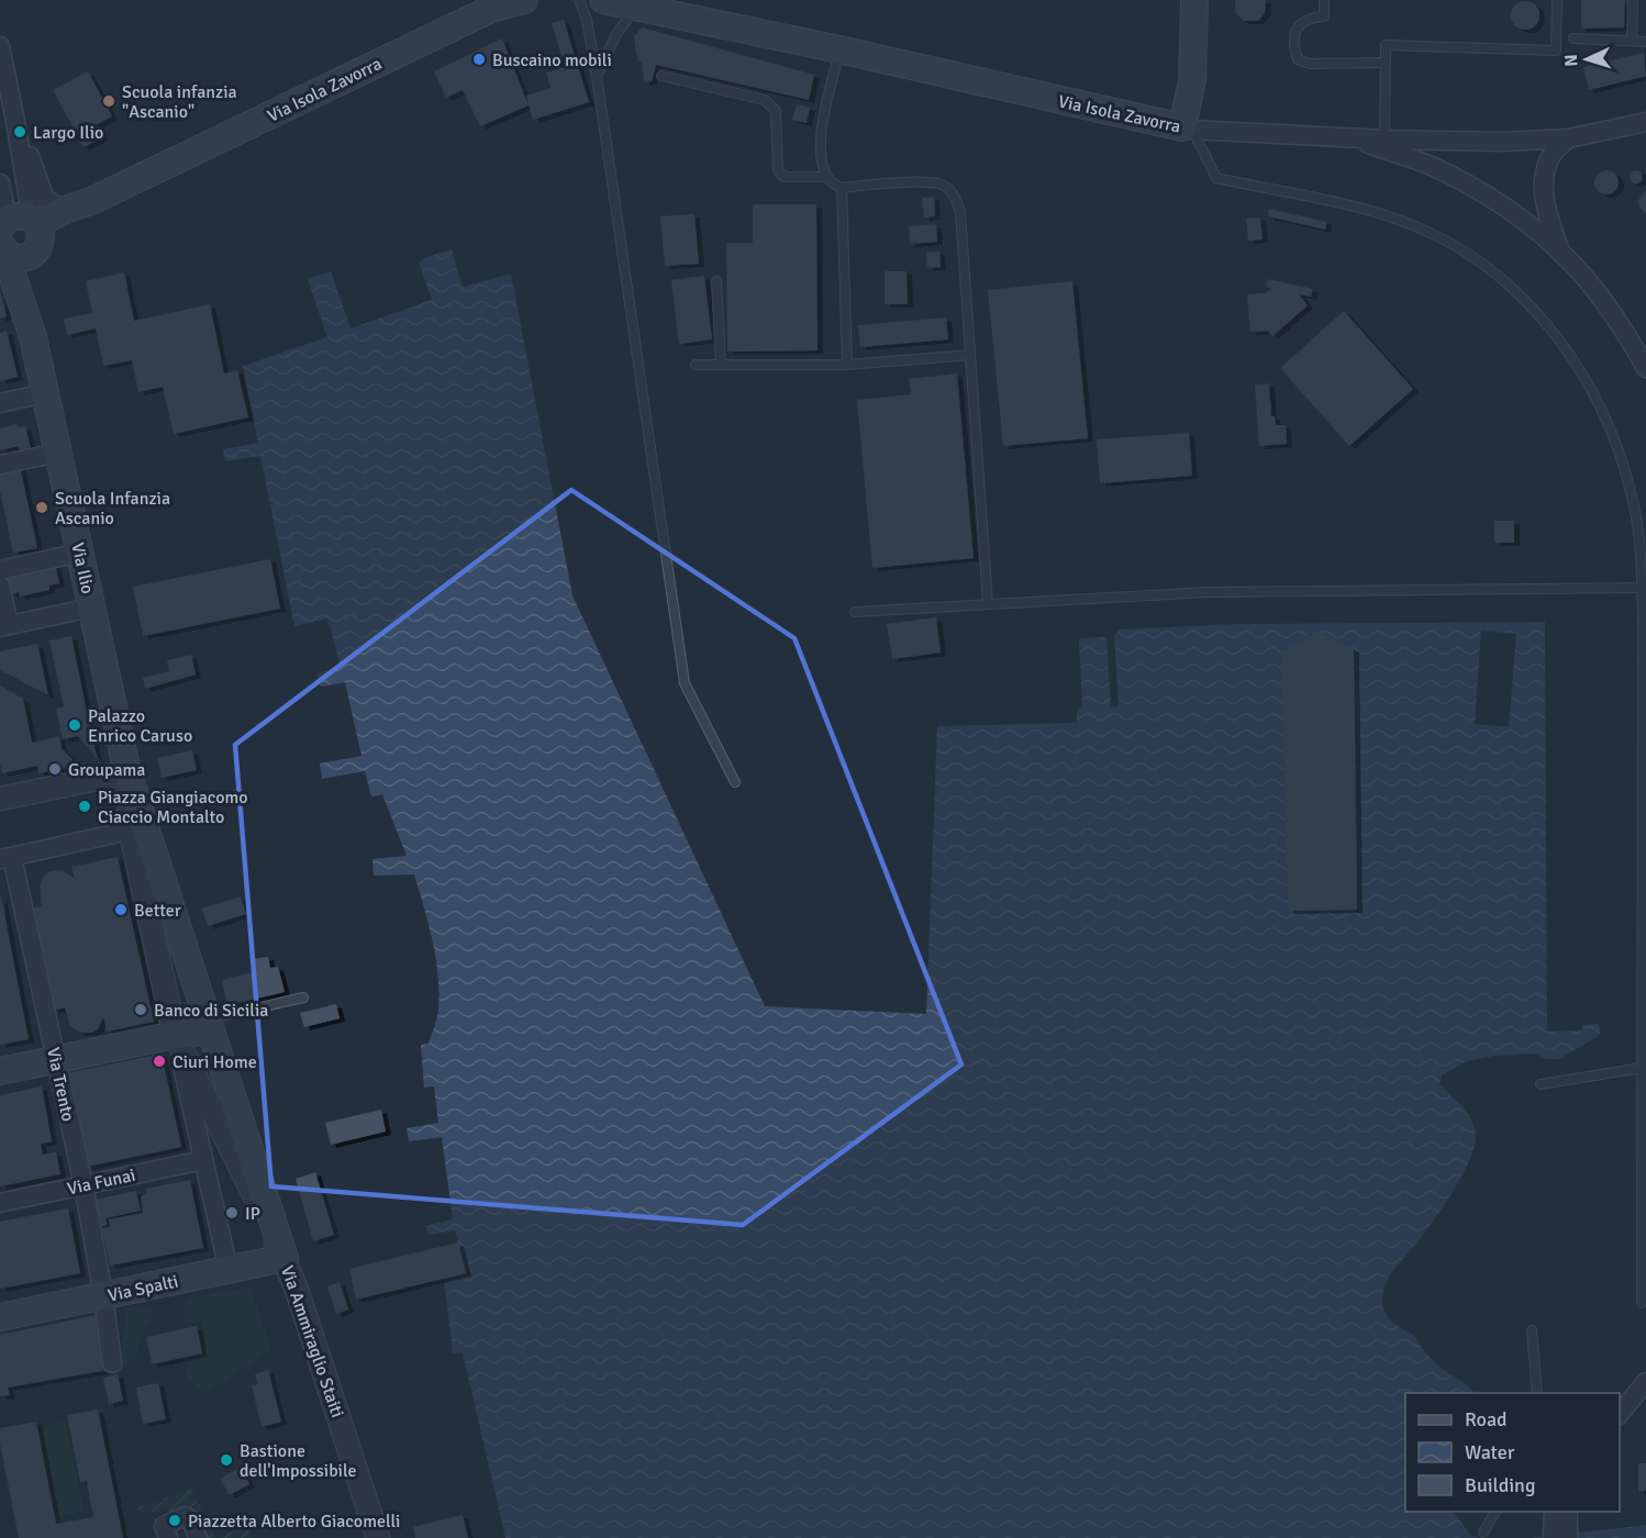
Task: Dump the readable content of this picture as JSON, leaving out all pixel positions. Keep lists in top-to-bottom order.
{
  "streets": {
    "main road": ["Via Isola Zavorra", "Via Ilio", "Via Spalti"],
    "street": ["Via Trento", "Via Funai", "Via Ammiraglio Staiti"]
  },
  "crossings": [
    ["Via Isola Zavorra", "Via Ilio"],
    ["Via Ilio", "Via Spalti"],
    ["Via Ilio", "Via Ammiraglio Staiti"],
    ["Via Trento", "Via Funai"],
    ["Via Trento", "Via Spalti"],
    ["Via Spalti", "Via Ammiraglio Staiti"]
  ],
  "places": [
    "Buscaino mobili",
    "Scuola infanzia \"Ascanio\"",
    "Largo Ilio",
    "Scuola Infanzia Ascanio",
    "Palazzo Enrico Caruso",
    "Groupama",
    "Piazza Giangiacomo Ciaccio Montalto",
    "Better",
    "Banco di Sicilia",
    "Ciuri Home",
    "IP",
    "Bastione dell'Impossibile",
    "Piazzetta Alberto Giacomelli"
  ],
  "legend": ["Road", "Water", "Building"],
  "north": "left"
}
